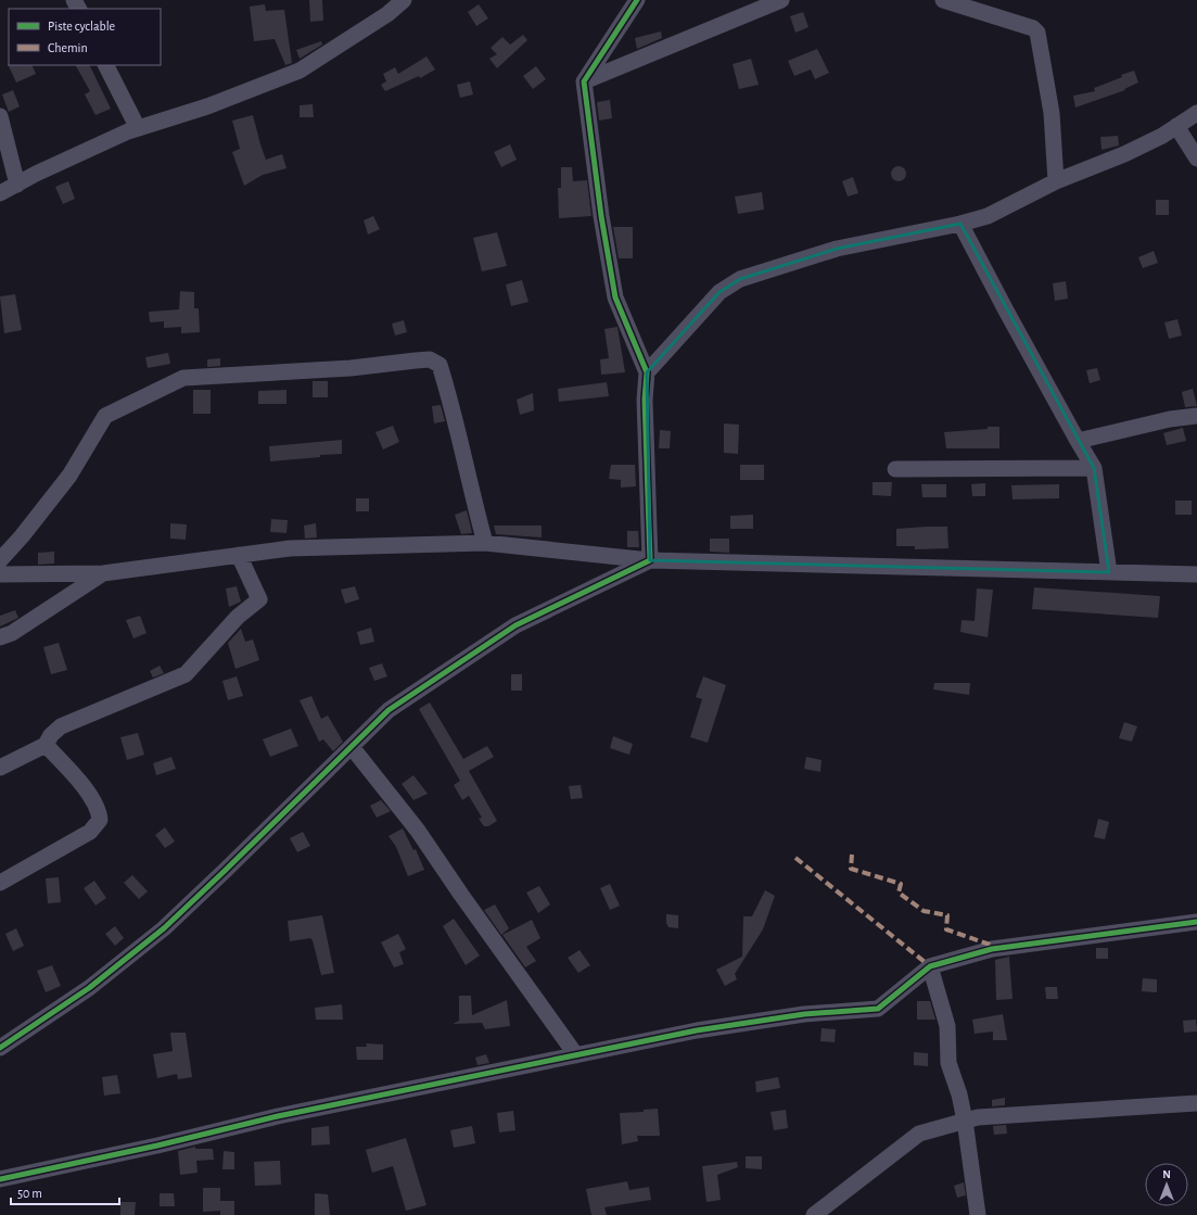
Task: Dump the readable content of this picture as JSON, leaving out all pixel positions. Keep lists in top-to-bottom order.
{
  "legend": ["Piste cyclable", "Chemin"],
  "scale_bar": "50 m",
  "north": "top"
}
